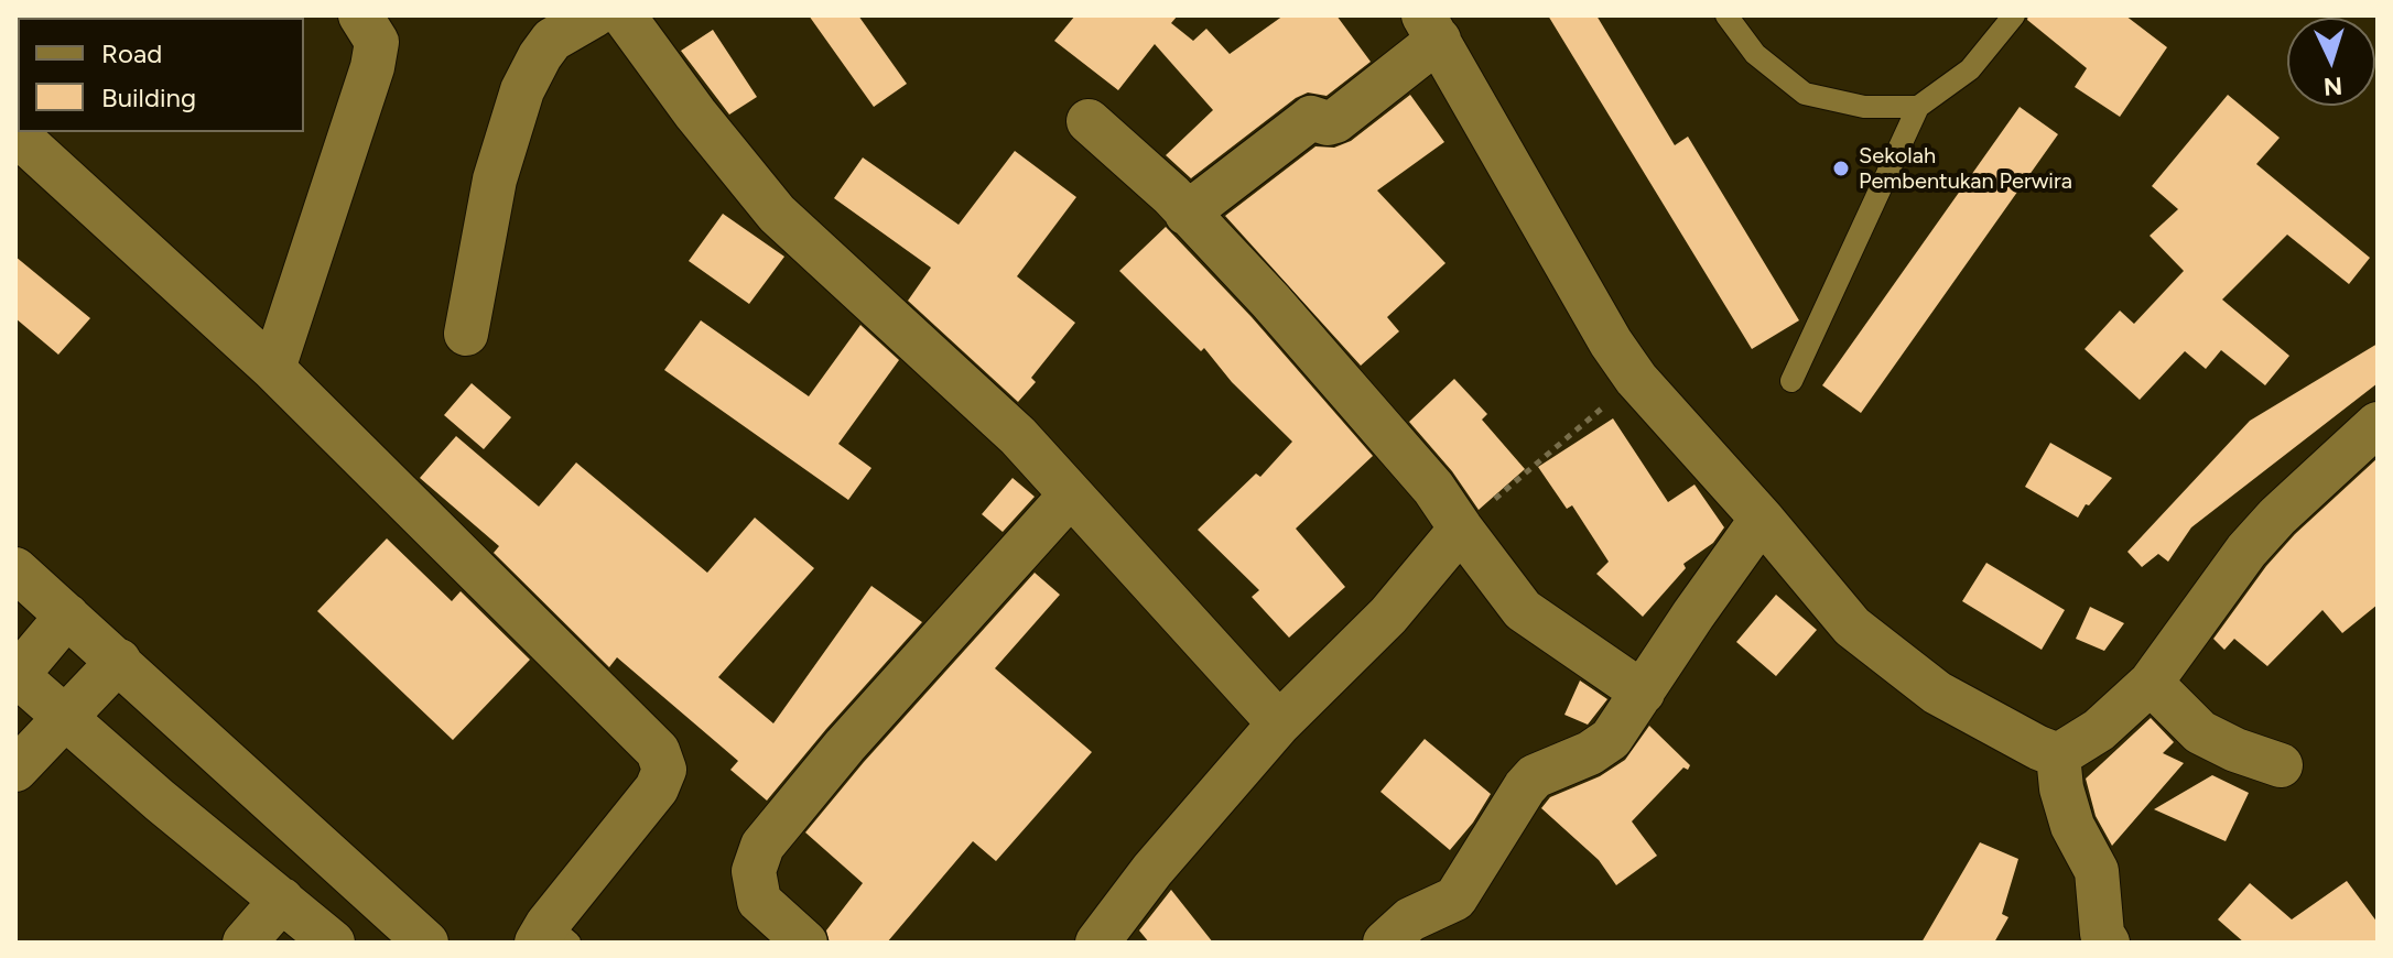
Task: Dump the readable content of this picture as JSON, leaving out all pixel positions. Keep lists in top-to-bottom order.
{
  "places": ["Sekolah Pembentukan Perwira"],
  "legend": ["Road", "Building"],
  "north": "bottom"
}
